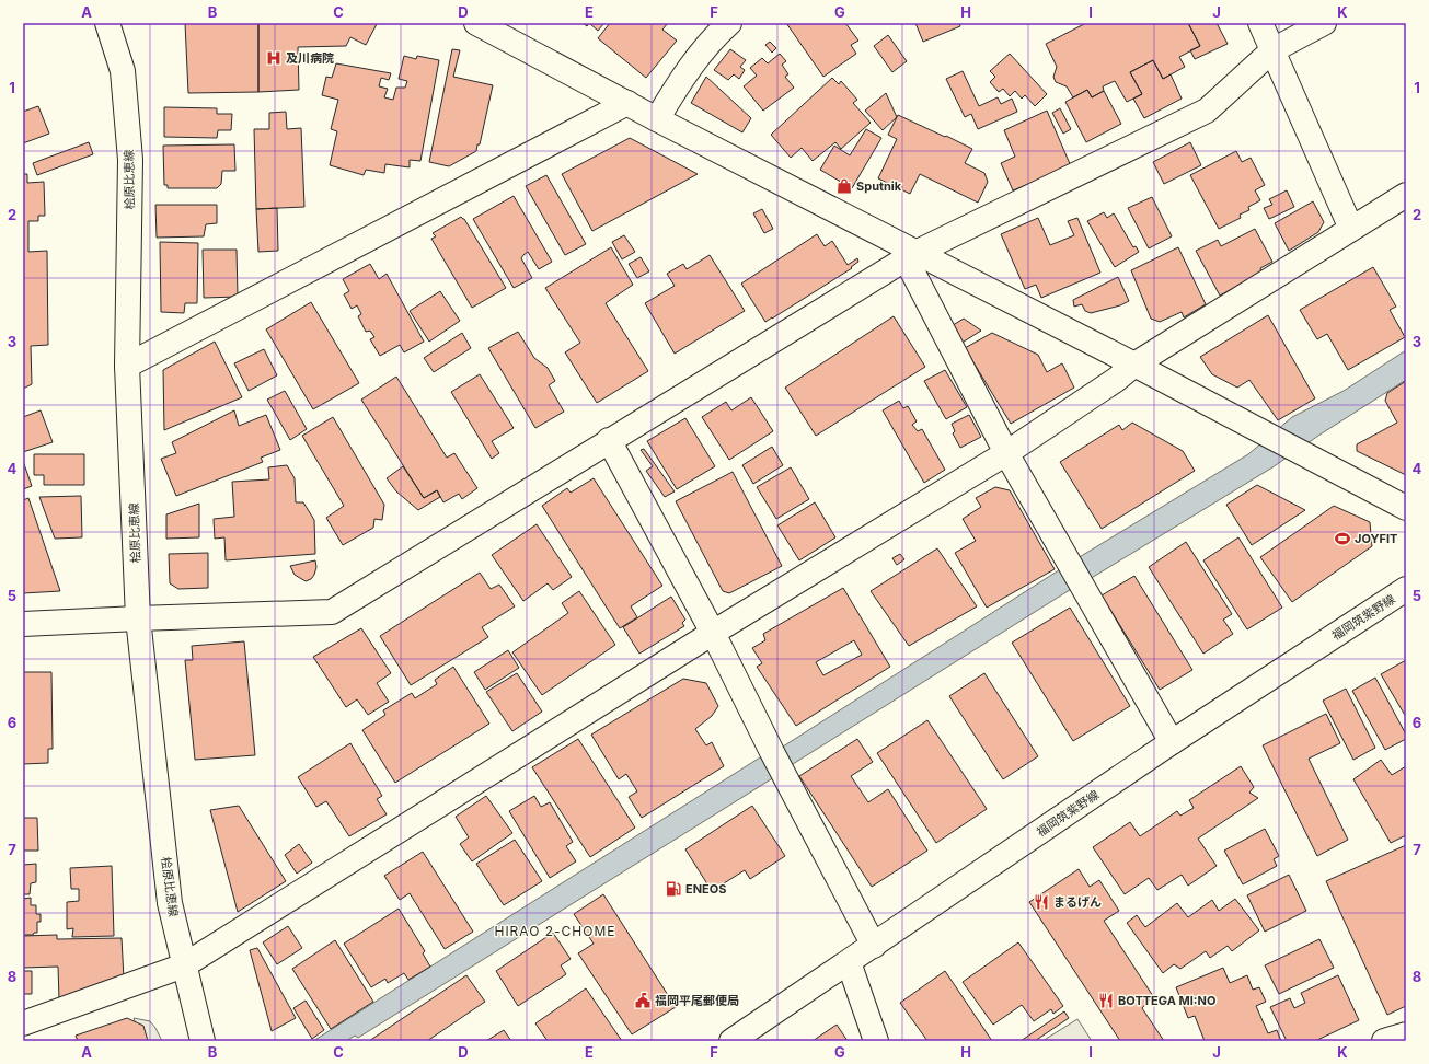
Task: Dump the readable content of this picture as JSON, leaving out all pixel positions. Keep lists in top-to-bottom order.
{
  "streets": {
    "street": ["桧原比恵線", "福岡筑紫野線"]
  },
  "districts": ["HIRAO 2-CHOME"],
  "places": {
    "hospital": ["及川病院"],
    "shop": ["Sputnik"],
    "sports": ["JOYFIT"],
    "fuel station": ["ENEOS"],
    "restaurant": ["まるげん", "BOTTEGA MI:NO"],
    "public building": ["福岡平尾郵便局"]
  },
  "grid": {
    "columns": [
      "A",
      "B",
      "C",
      "D",
      "E",
      "F",
      "G",
      "H",
      "I",
      "J",
      "K"
    ],
    "rows": [
      "1",
      "2",
      "3",
      "4",
      "5",
      "6",
      "7",
      "8"
    ]
  }
}
